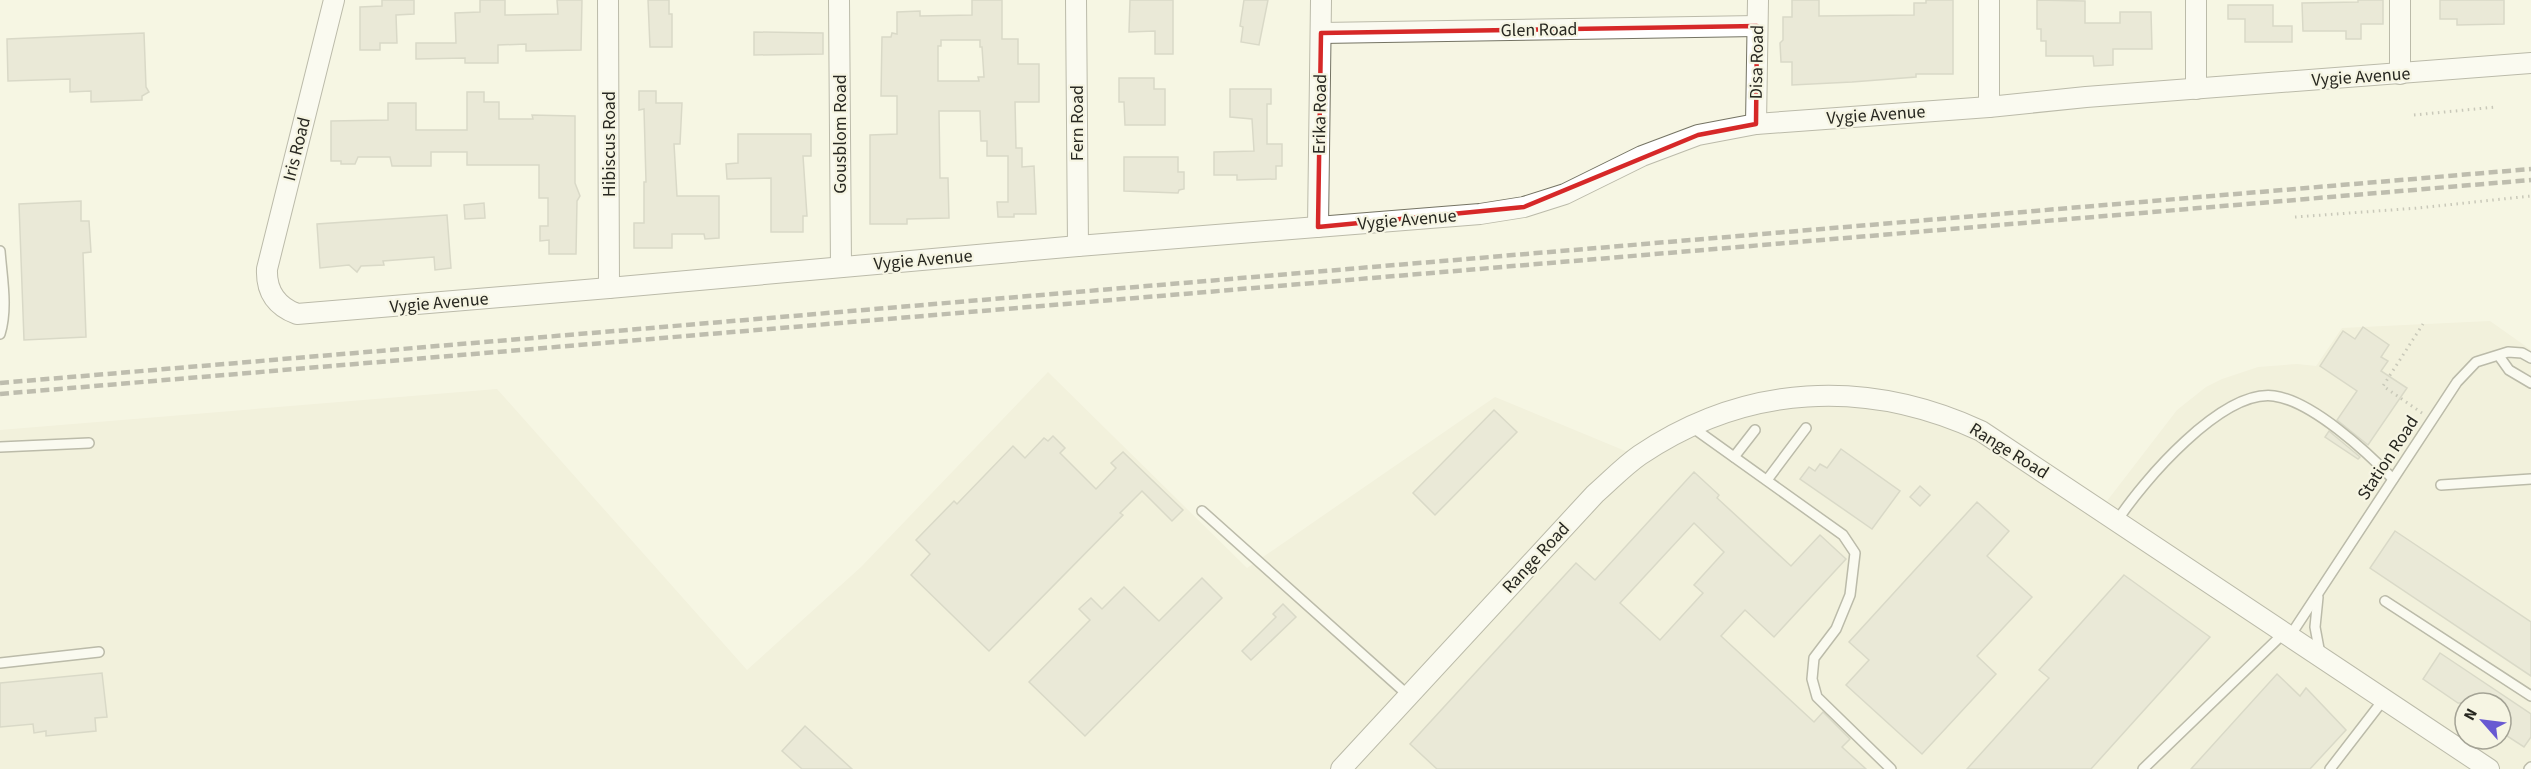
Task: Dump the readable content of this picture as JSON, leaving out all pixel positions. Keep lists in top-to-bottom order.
{
  "streets": {
    "street": [
      "Glen Road",
      "Disa Road",
      "Vygie Avenue",
      "Erika Road",
      "Fern Road",
      "Gousblom Road",
      "Hibiscus Road",
      "Iris Road",
      "Range Road"
    ],
    "lane": ["Station Road"]
  },
  "crossings": [
    ["Glen Road", "Disa Road"],
    ["Glen Road", "Erika Road"],
    ["Disa Road", "Vygie Avenue"],
    ["Vygie Avenue", "Erika Road"],
    ["Vygie Avenue", "Fern Road"],
    ["Vygie Avenue", "Gousblom Road"],
    ["Vygie Avenue", "Hibiscus Road"],
    ["Vygie Avenue", "Iris Road"],
    ["Range Road", "Station Road"]
  ],
  "north": "top left"
}
